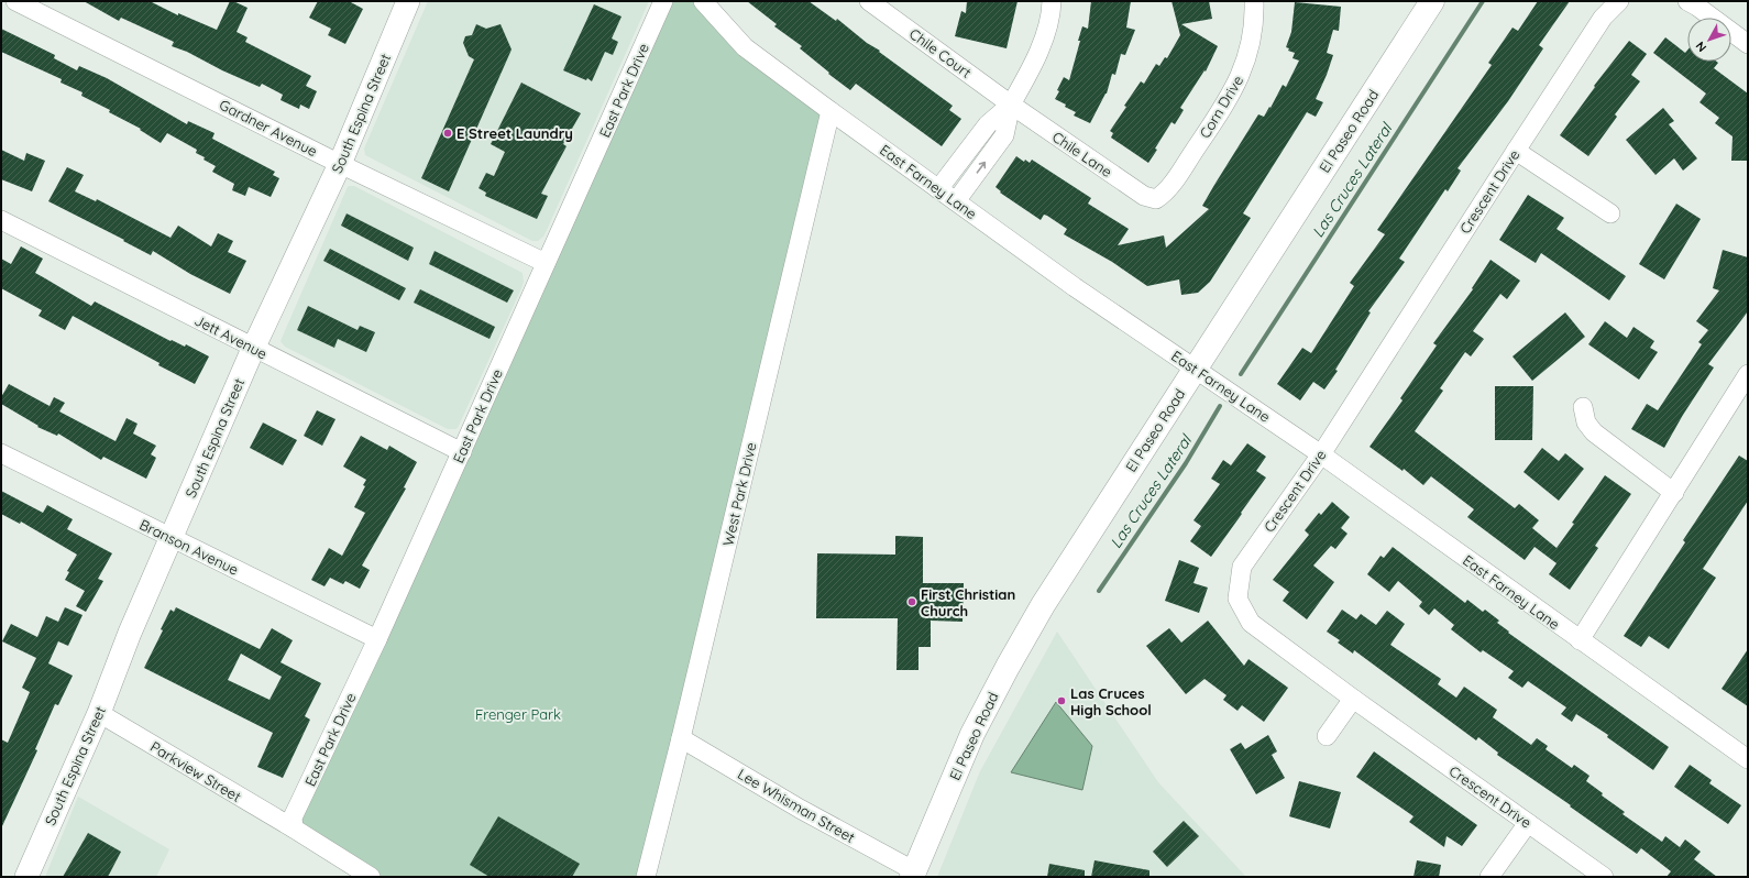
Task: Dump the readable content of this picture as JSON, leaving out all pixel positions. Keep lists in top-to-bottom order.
{
  "streets": {
    "main road": ["El Paseo Road"],
    "street": [
      "Chile Court",
      "East Park Drive",
      "Corn Drive",
      "South Espina Street",
      "Gardner Avenue",
      "Chile Lane",
      "East Farney Lane",
      "Crescent Drive",
      "Jett Avenue",
      "West Park Drive",
      "Branson Avenue",
      "Parkview Street",
      "Lee Whisman Street"
    ]
  },
  "crossings": [
    ["Chile Court", "Chile Lane"],
    ["East Park Drive", "Gardner Avenue"],
    ["East Park Drive", "Jett Avenue"],
    ["East Park Drive", "Branson Avenue"],
    ["East Park Drive", "Parkview Street"],
    ["Corn Drive", "Chile Lane"],
    ["South Espina Street", "Gardner Avenue"],
    ["South Espina Street", "Jett Avenue"],
    ["South Espina Street", "Branson Avenue"],
    ["South Espina Street", "Parkview Street"],
    ["El Paseo Road", "East Farney Lane"],
    ["El Paseo Road", "Lee Whisman Street"],
    ["East Farney Lane", "Crescent Drive"],
    ["East Farney Lane", "West Park Drive"],
    ["West Park Drive", "Lee Whisman Street"]
  ],
  "water": ["Las Cruces Lateral"],
  "parks": ["Frenger Park"],
  "places": ["E Street Laundry", "First Christian Church", "Las Cruces High School"],
  "north": "bottom left"
}
